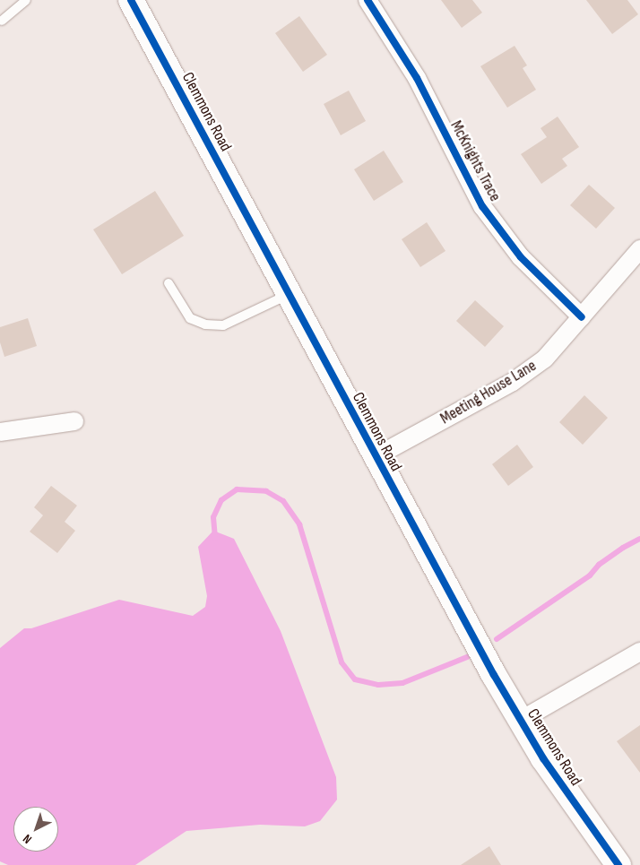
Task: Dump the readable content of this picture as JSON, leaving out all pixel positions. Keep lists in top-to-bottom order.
{
  "streets": {
    "main road": ["Clemmons Road"],
    "street": ["McKnights Trace", "Meeting House Lane"]
  },
  "crossings": [
    ["Clemmons Road", "Meeting House Lane"],
    ["McKnights Trace", "Meeting House Lane"]
  ],
  "north": "bottom left"
}
